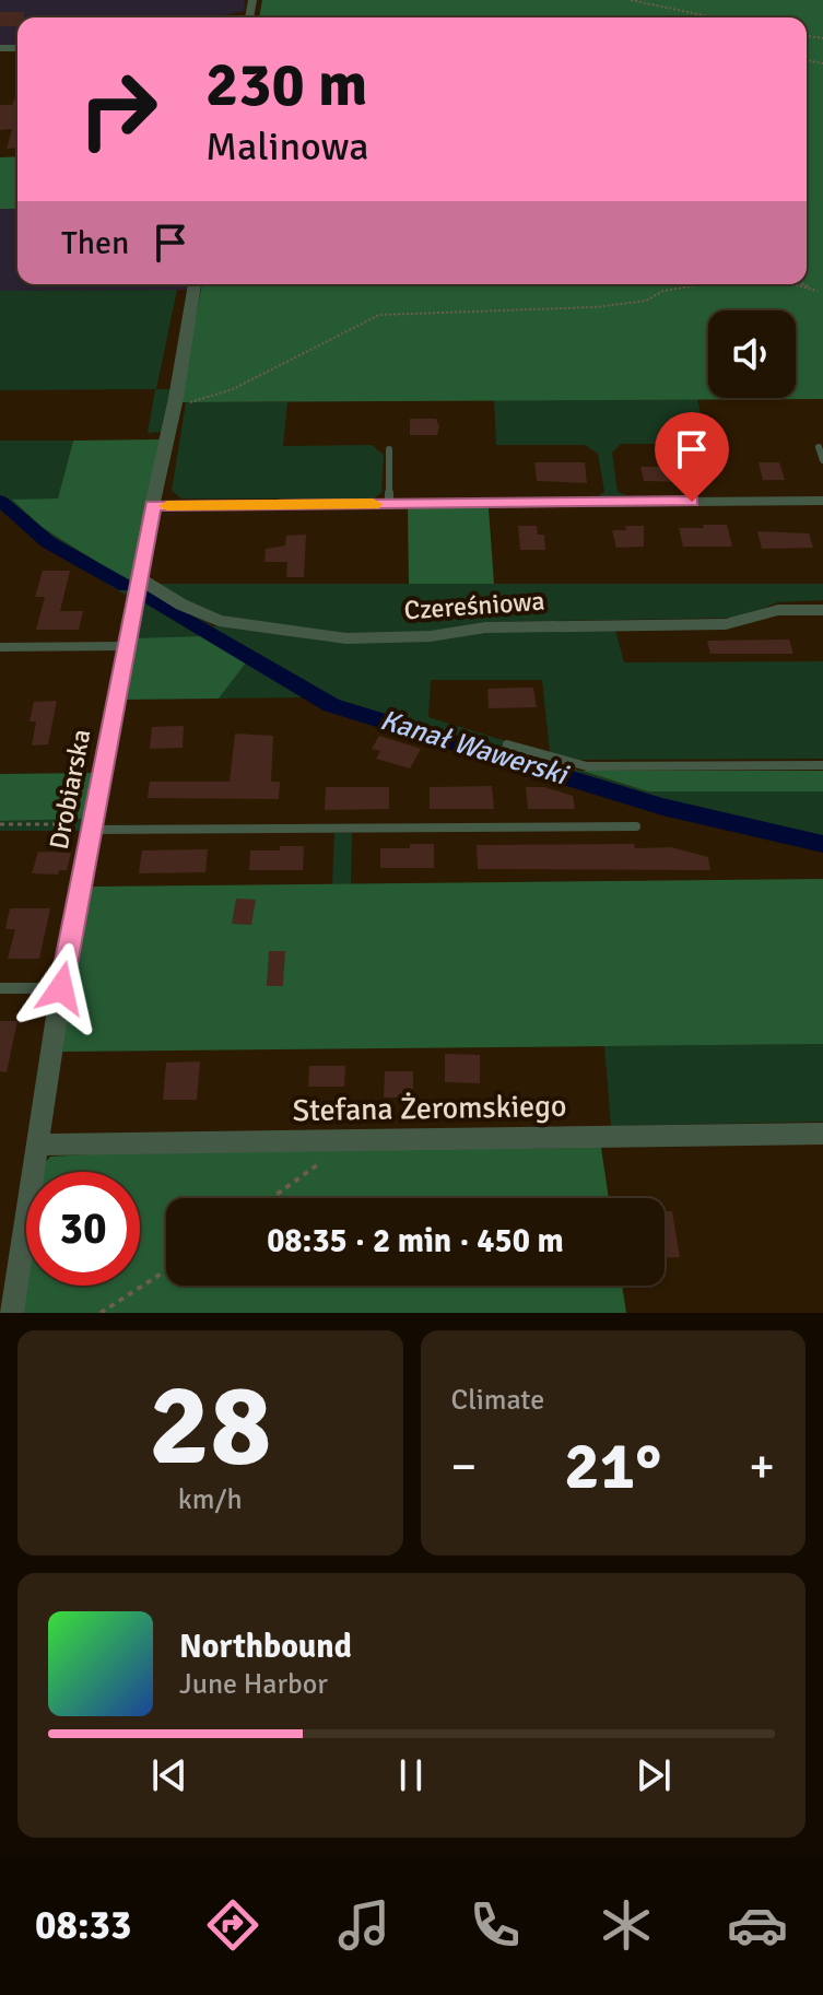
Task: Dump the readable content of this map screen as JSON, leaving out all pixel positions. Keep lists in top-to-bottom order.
{
  "streets": {
    "street": ["Czereśniowa", "Drobiarska", "Stefana Żeromskiego"]
  },
  "crossings": [
    ["Czereśniowa", "Drobiarska"],
    ["Drobiarska", "Stefana Żeromskiego"]
  ],
  "water": ["Kanał Wawerski"],
  "page": {
    "turn": ["230 m", "Malinowa"],
    "then": "Then",
    "limit": "30",
    "trip": "08:35 · 2 min · 450 m",
    "tile": [
      ["28", "km/h"],
      "Climate"
    ],
    "heat": ["−", "21°", "+"],
    "song": ["Northbound", "June Harbor"],
    "tabs": "08:33"
  }
}
